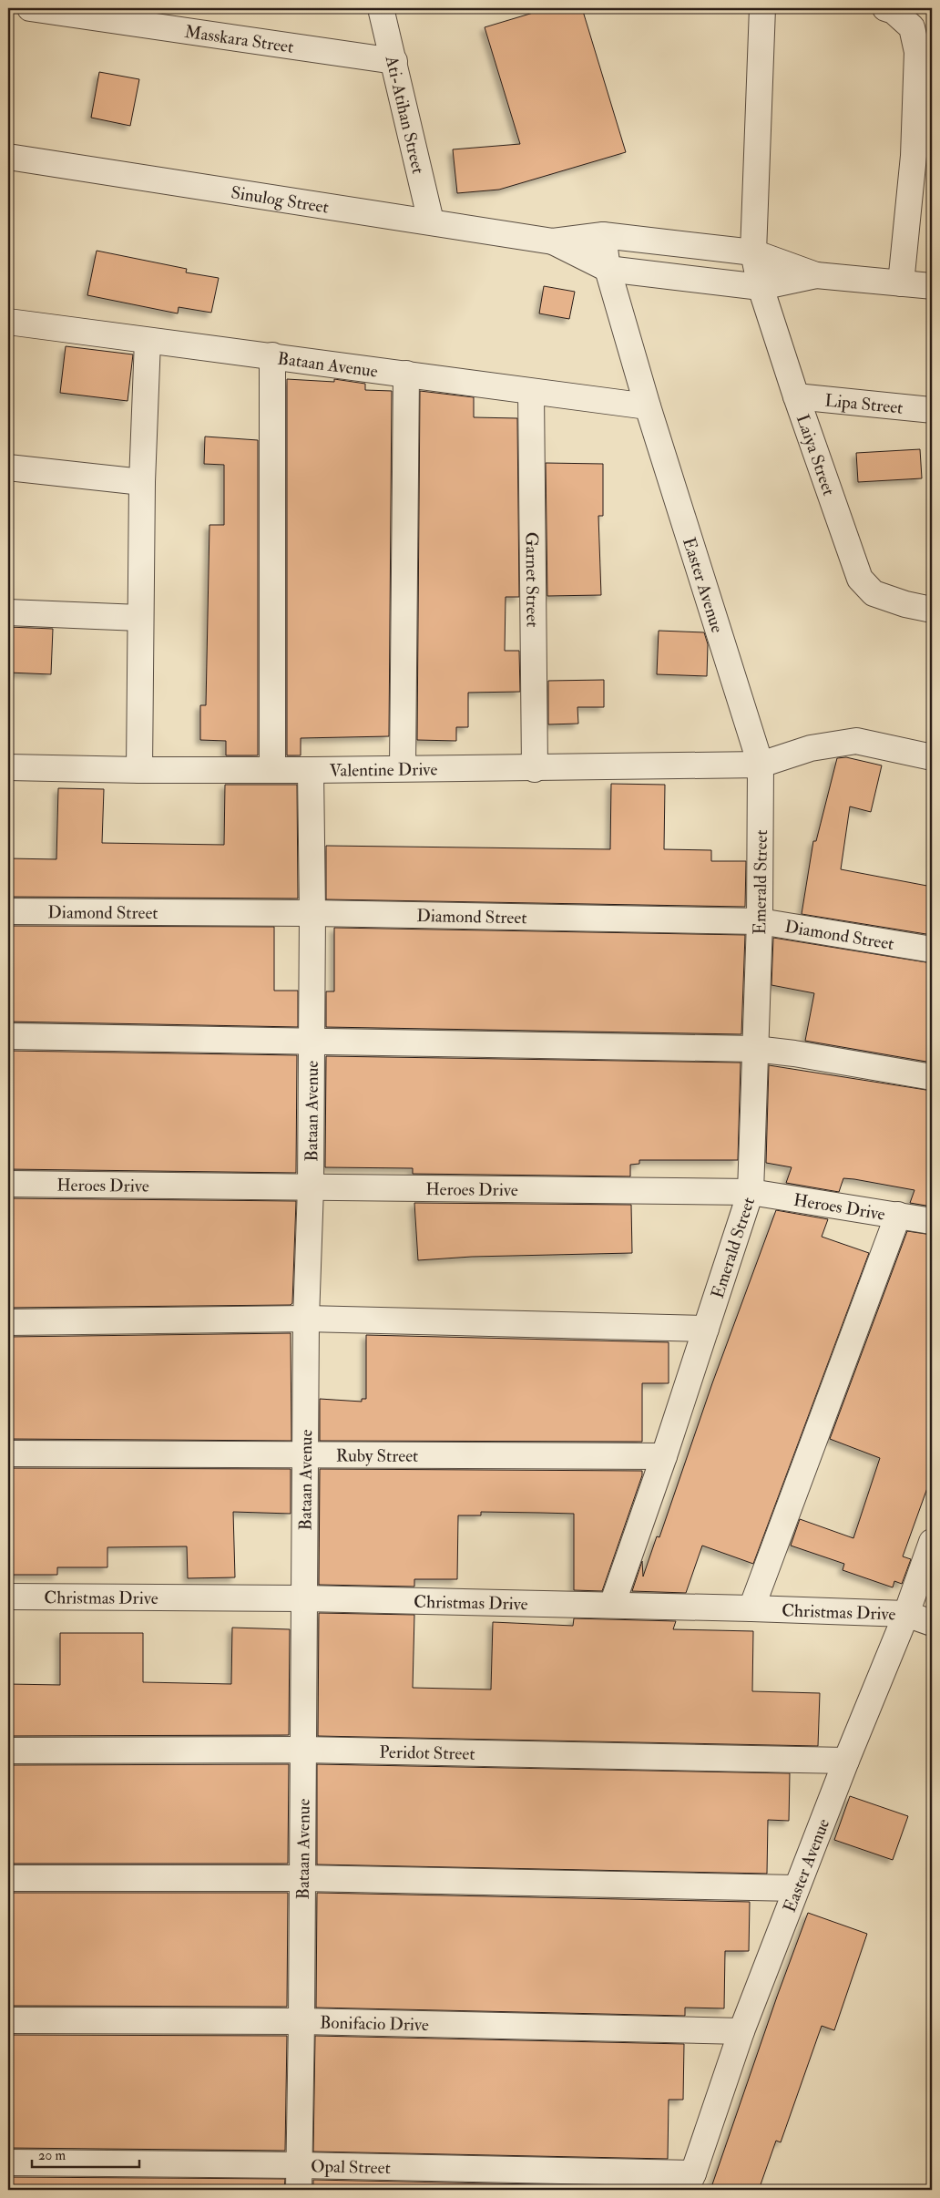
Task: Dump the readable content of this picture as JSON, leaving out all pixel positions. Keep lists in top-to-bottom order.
{
  "streets": {
    "street": [
      "Masskara Street",
      "Ati-Atihan Street",
      "Sinulog Street",
      "Bataan Avenue",
      "Lipa Street",
      "Laiya Street",
      "Garnet Street",
      "Easter Avenue",
      "Valentine Drive",
      "Emerald Street",
      "Diamond Street",
      "Heroes Drive",
      "Ruby Street",
      "Christmas Drive",
      "Peridot Street",
      "Bonifacio Drive",
      "Opal Street"
    ]
  },
  "crossings": [
    ["Masskara Street", "Ati-Atihan Street"],
    ["Ati-Atihan Street", "Sinulog Street"],
    ["Bataan Avenue", "Garnet Street"],
    ["Bataan Avenue", "Easter Avenue"],
    ["Bataan Avenue", "Valentine Drive"],
    ["Bataan Avenue", "Diamond Street"],
    ["Bataan Avenue", "Heroes Drive"],
    ["Bataan Avenue", "Ruby Street"],
    ["Bataan Avenue", "Christmas Drive"],
    ["Bataan Avenue", "Peridot Street"],
    ["Bataan Avenue", "Bonifacio Drive"],
    ["Bataan Avenue", "Opal Street"],
    ["Lipa Street", "Laiya Street"],
    ["Garnet Street", "Valentine Drive"],
    ["Easter Avenue", "Valentine Drive"],
    ["Easter Avenue", "Emerald Street"],
    ["Easter Avenue", "Christmas Drive"],
    ["Easter Avenue", "Peridot Street"],
    ["Easter Avenue", "Bonifacio Drive"],
    ["Easter Avenue", "Opal Street"],
    ["Valentine Drive", "Emerald Street"],
    ["Emerald Street", "Diamond Street"],
    ["Emerald Street", "Heroes Drive"],
    ["Emerald Street", "Ruby Street"],
    ["Emerald Street", "Christmas Drive"]
  ],
  "scale_bar": "20 m"
}
